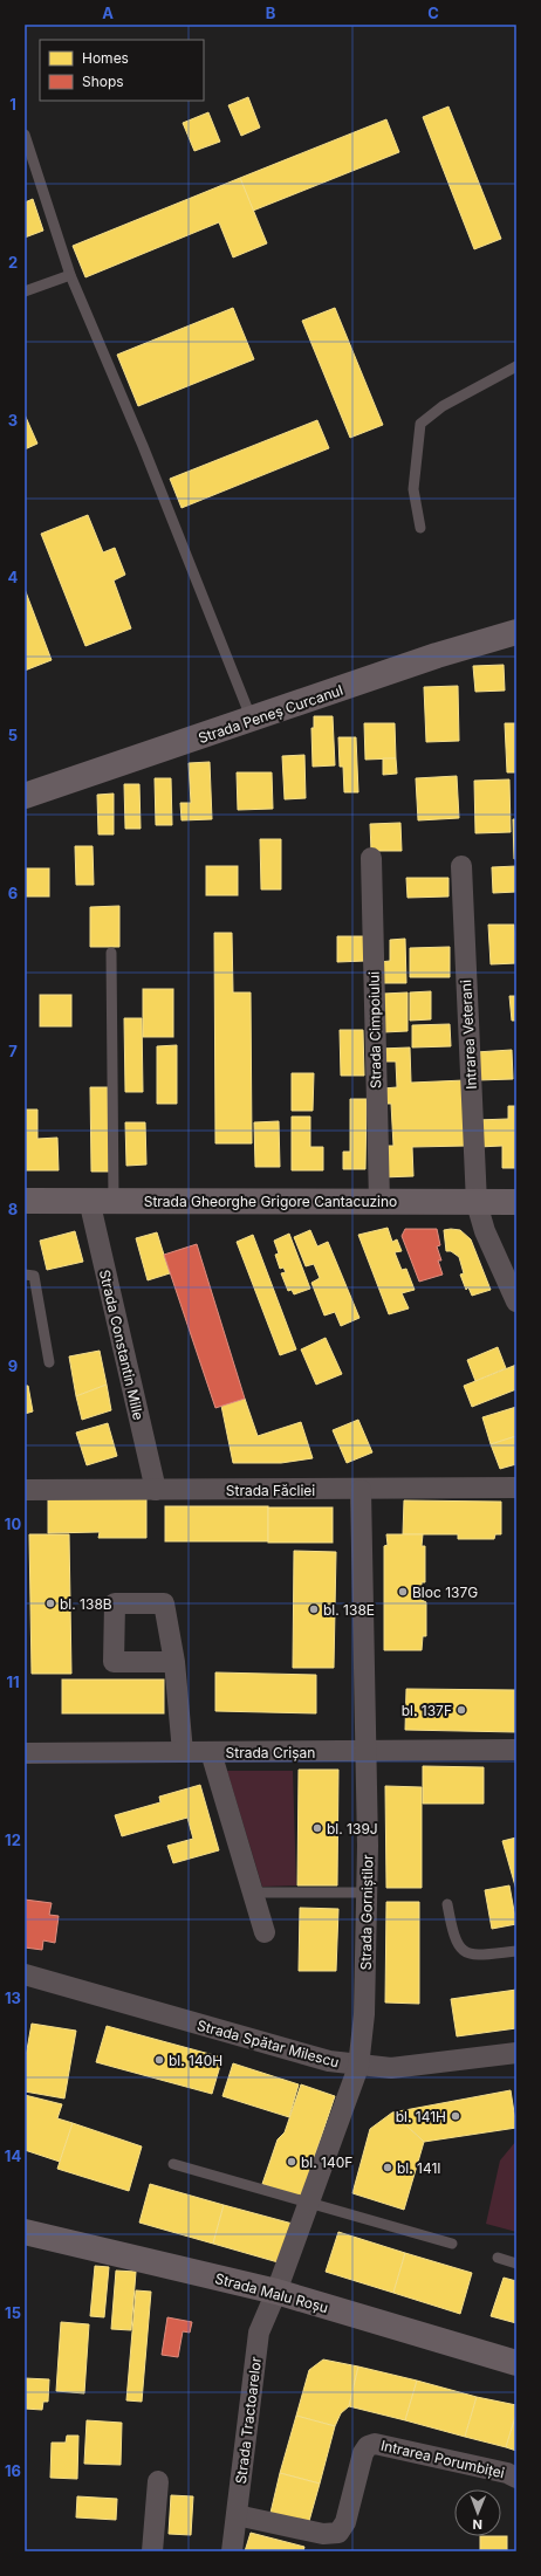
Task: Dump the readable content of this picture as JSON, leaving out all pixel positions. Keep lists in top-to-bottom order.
{
  "streets": {
    "main road": ["Strada Peneș Curcanul", "Strada Gheorghe Grigore Cantacuzino", "Strada Malu Roșu"],
    "street": [
      "Strada Cimpoiului",
      "Intrarea Veterani",
      "Strada Constantin Mille",
      "Strada Făcliei",
      "Strada Crișan",
      "Strada Gorniștilor",
      "Strada Spătar Milescu",
      "Strada Tractoarelor",
      "Intrarea Porumbiței"
    ]
  },
  "crossings": [
    ["Strada Cimpoiului", "Strada Gheorghe Grigore Cantacuzino"],
    ["Intrarea Veterani", "Strada Gheorghe Grigore Cantacuzino"],
    ["Strada Gheorghe Grigore Cantacuzino", "Strada Constantin Mille"],
    ["Strada Constantin Mille", "Strada Făcliei"],
    ["Strada Făcliei", "Strada Gorniștilor"],
    ["Strada Crișan", "Strada Gorniștilor"],
    ["Strada Gorniștilor", "Strada Spătar Milescu"],
    ["Strada Gorniștilor", "Strada Malu Roșu"],
    ["Strada Gorniștilor", "Strada Tractoarelor"],
    ["Strada Malu Roșu", "Strada Tractoarelor"],
    ["Strada Tractoarelor", "Intrarea Porumbiței"]
  ],
  "places": [
    "Bloc 137G",
    "bl. 138B",
    "bl. 138E",
    "bl. 137F",
    "bl. 139J",
    "bl. 140H",
    "bl. 141H",
    "bl. 140F",
    "bl. 141I"
  ],
  "legend": ["Homes", "Shops"],
  "north": "bottom",
  "grid": {
    "columns": ["A", "B", "C"],
    "rows": [
      "1",
      "2",
      "3",
      "4",
      "5",
      "6",
      "7",
      "8",
      "9",
      "10",
      "11",
      "12",
      "13",
      "14",
      "15",
      "16"
    ]
  }
}
